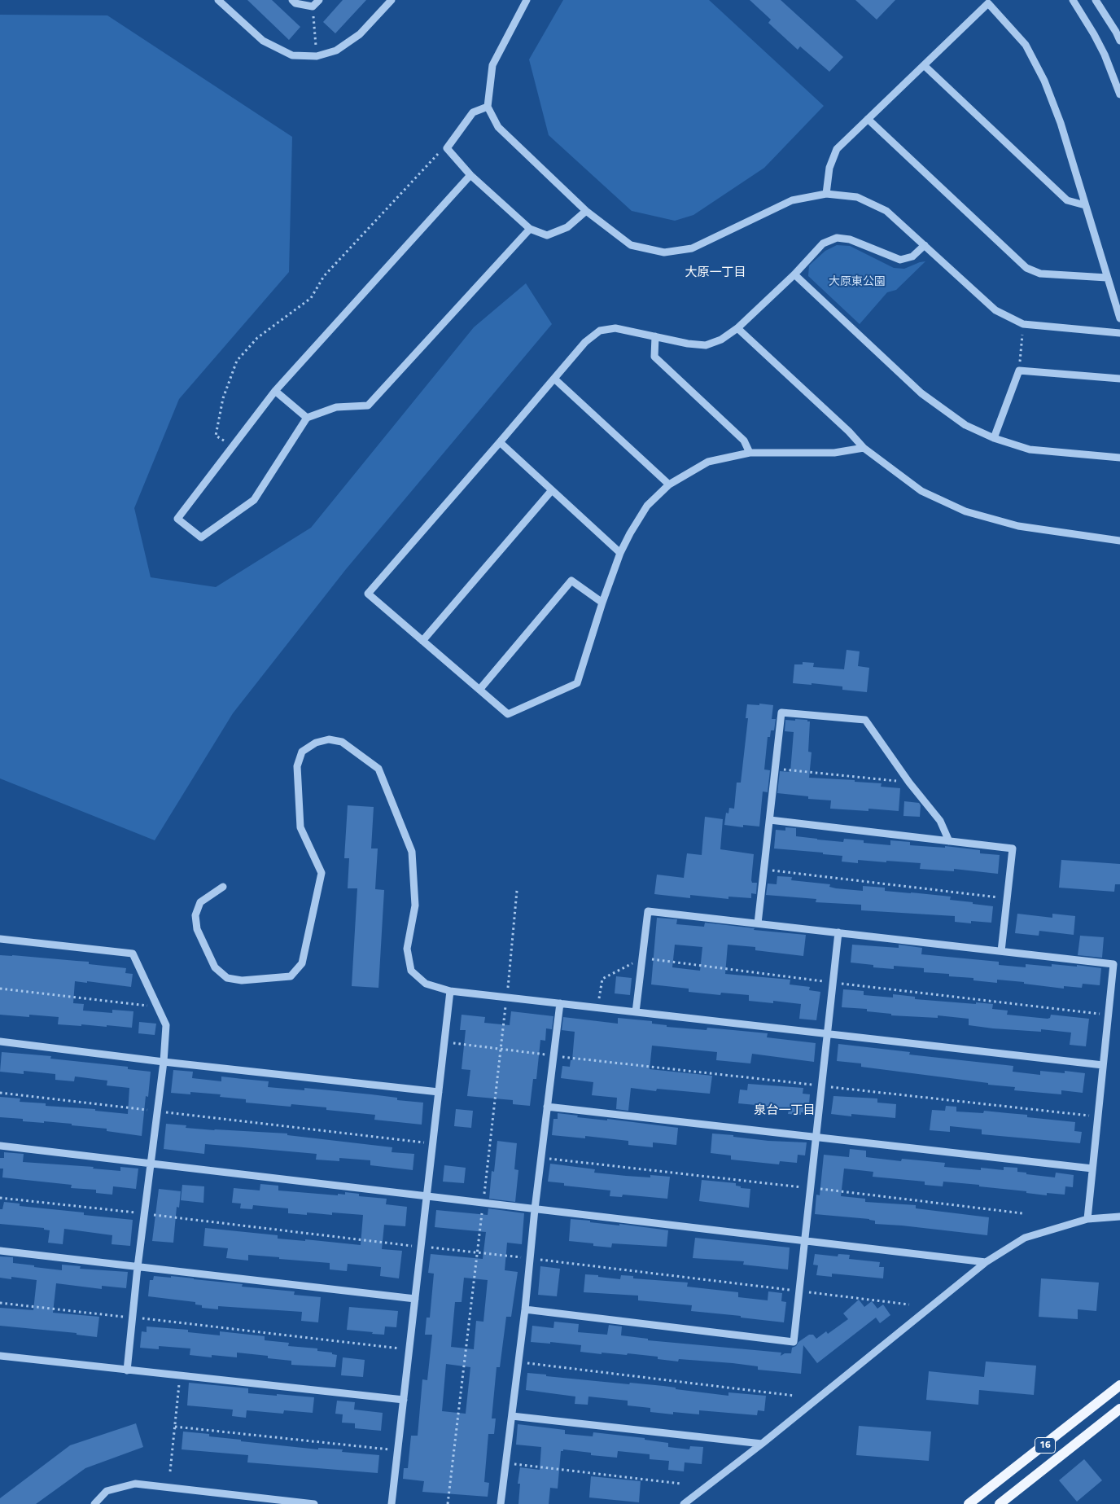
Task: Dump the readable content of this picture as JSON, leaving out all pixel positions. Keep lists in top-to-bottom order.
{
  "streets": {
    "main road": ["16"]
  },
  "districts": ["大原一丁目", "泉台一丁目"],
  "parks": ["大原東公園"]
}
